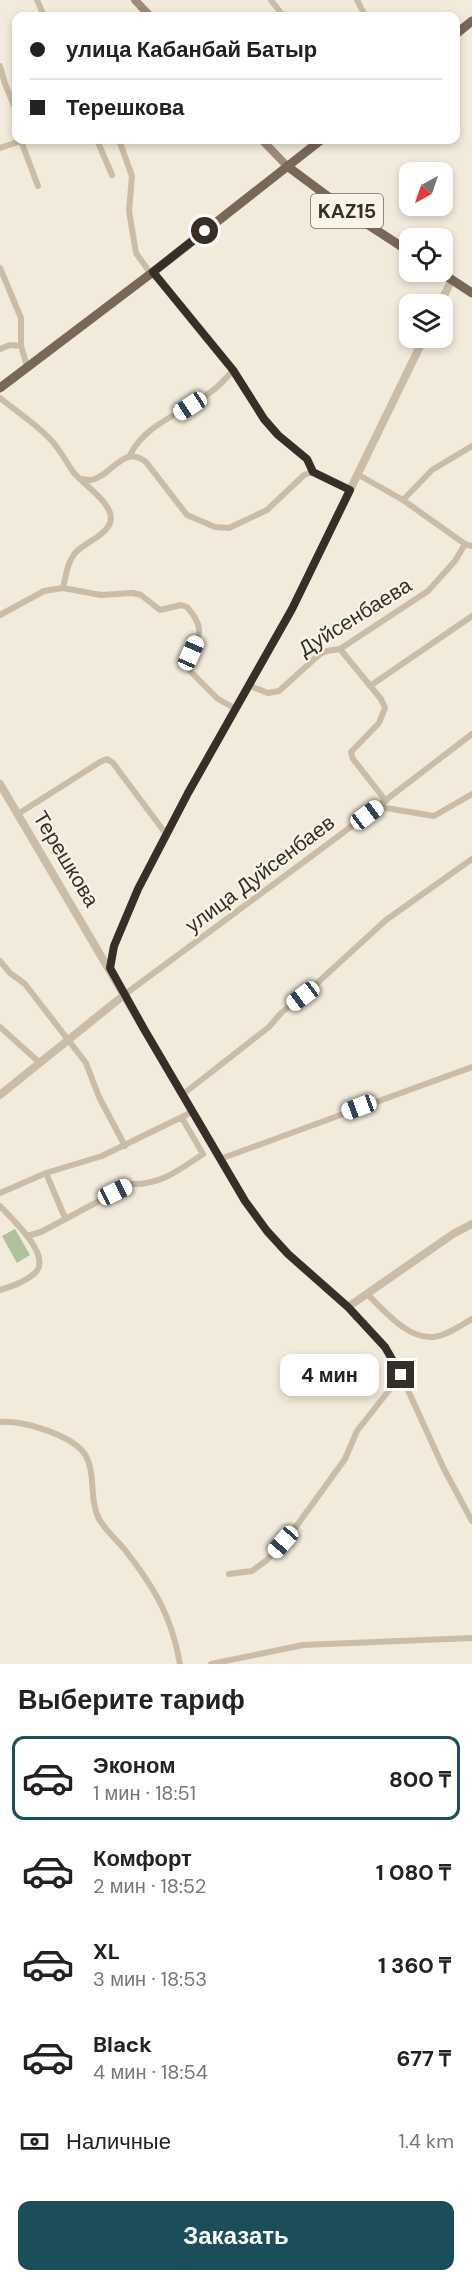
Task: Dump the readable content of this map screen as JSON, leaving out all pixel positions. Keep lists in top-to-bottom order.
{
  "streets": {
    "main road": ["KAZ15"],
    "street": ["Дуйсенбаева", "Терешкова", "улица Дуйсенбаев"]
  },
  "crossings": [
    ["Терешкова", "улица Дуйсенбаев"]
  ],
  "north": "bottom left",
  "page": {
    "banner": ["улица Кабанбай Батыр", "Терешкова"],
    "bubble": "4 мин",
    "heading": "Выберите тариф",
    "list": [
      {
        "name": "Эконом",
        "note": "1 мин · 18:51",
        "value": "800 ₸"
      },
      {
        "name": "Комфорт",
        "note": "2 мин · 18:52",
        "value": "1 080 ₸"
      },
      {
        "name": "XL",
        "note": "3 мин · 18:53",
        "value": "1 360 ₸"
      },
      {
        "name": "Black",
        "note": "4 мин · 18:54",
        "value": "677 ₸"
      }
    ],
    "pay": ["Наличные", "1.4 km"],
    "buttons": "Заказать"
  }
}
